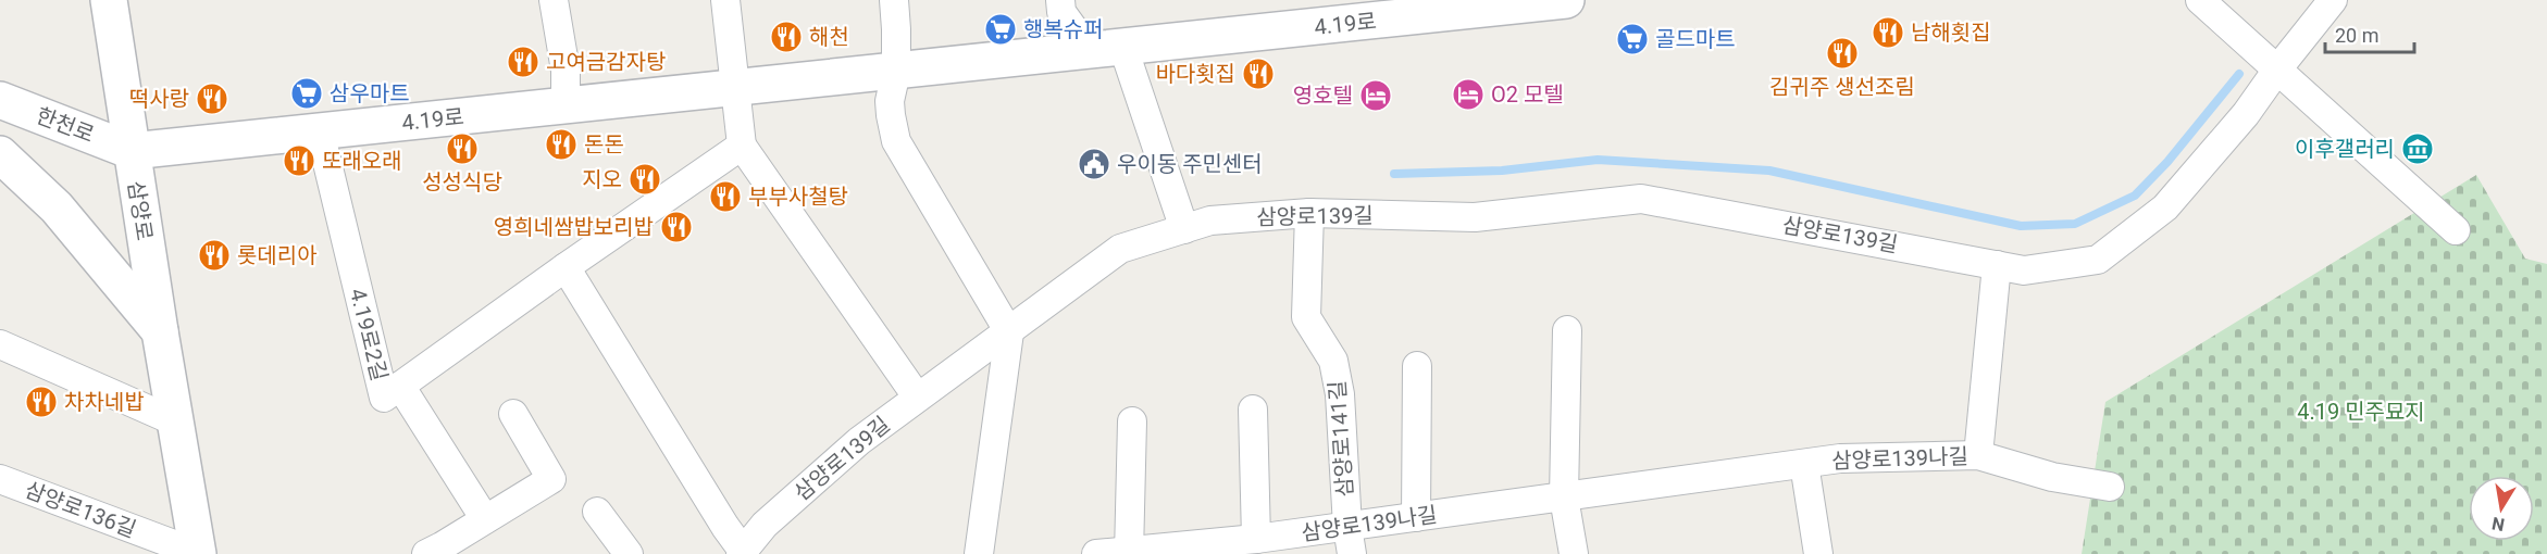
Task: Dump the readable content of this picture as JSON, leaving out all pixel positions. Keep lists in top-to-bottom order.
{
  "streets": {
    "street": [
      "4.19로",
      "한천로",
      "삼양로",
      "삼양로139길",
      "4.19로2길",
      "삼양로141길",
      "삼양로139나길",
      "삼양로136길"
    ]
  },
  "crossings": [
    ["4.19로", "한천로"],
    ["4.19로", "삼양로"],
    ["4.19로", "4.19로2길"],
    ["한천로", "삼양로"],
    ["삼양로", "삼양로136길"],
    ["삼양로139길", "삼양로141길"],
    ["삼양로141길", "삼양로139나길"]
  ],
  "parks": ["4.19 민주묘지"],
  "places": {
    "supermarket": ["행복슈퍼", "골드마트", "삼우마트"],
    "restaurant": [
      "남해횟집",
      "해천",
      "김귀주 생선조림",
      "고여금감자탕",
      "바다횟집",
      "떡사랑",
      "돈돈",
      "성성식당",
      "또래오래",
      "지오",
      "부부사철탕",
      "영희네쌈밥보리밥",
      "롯데리아",
      "차차네밥"
    ],
    "hotel": ["O2 모텔", "영호텔"],
    "museum": ["이후갤러리"],
    "public building": ["우이동 주민센터"]
  },
  "scale_bar": "20 m",
  "north": "bottom"
}
